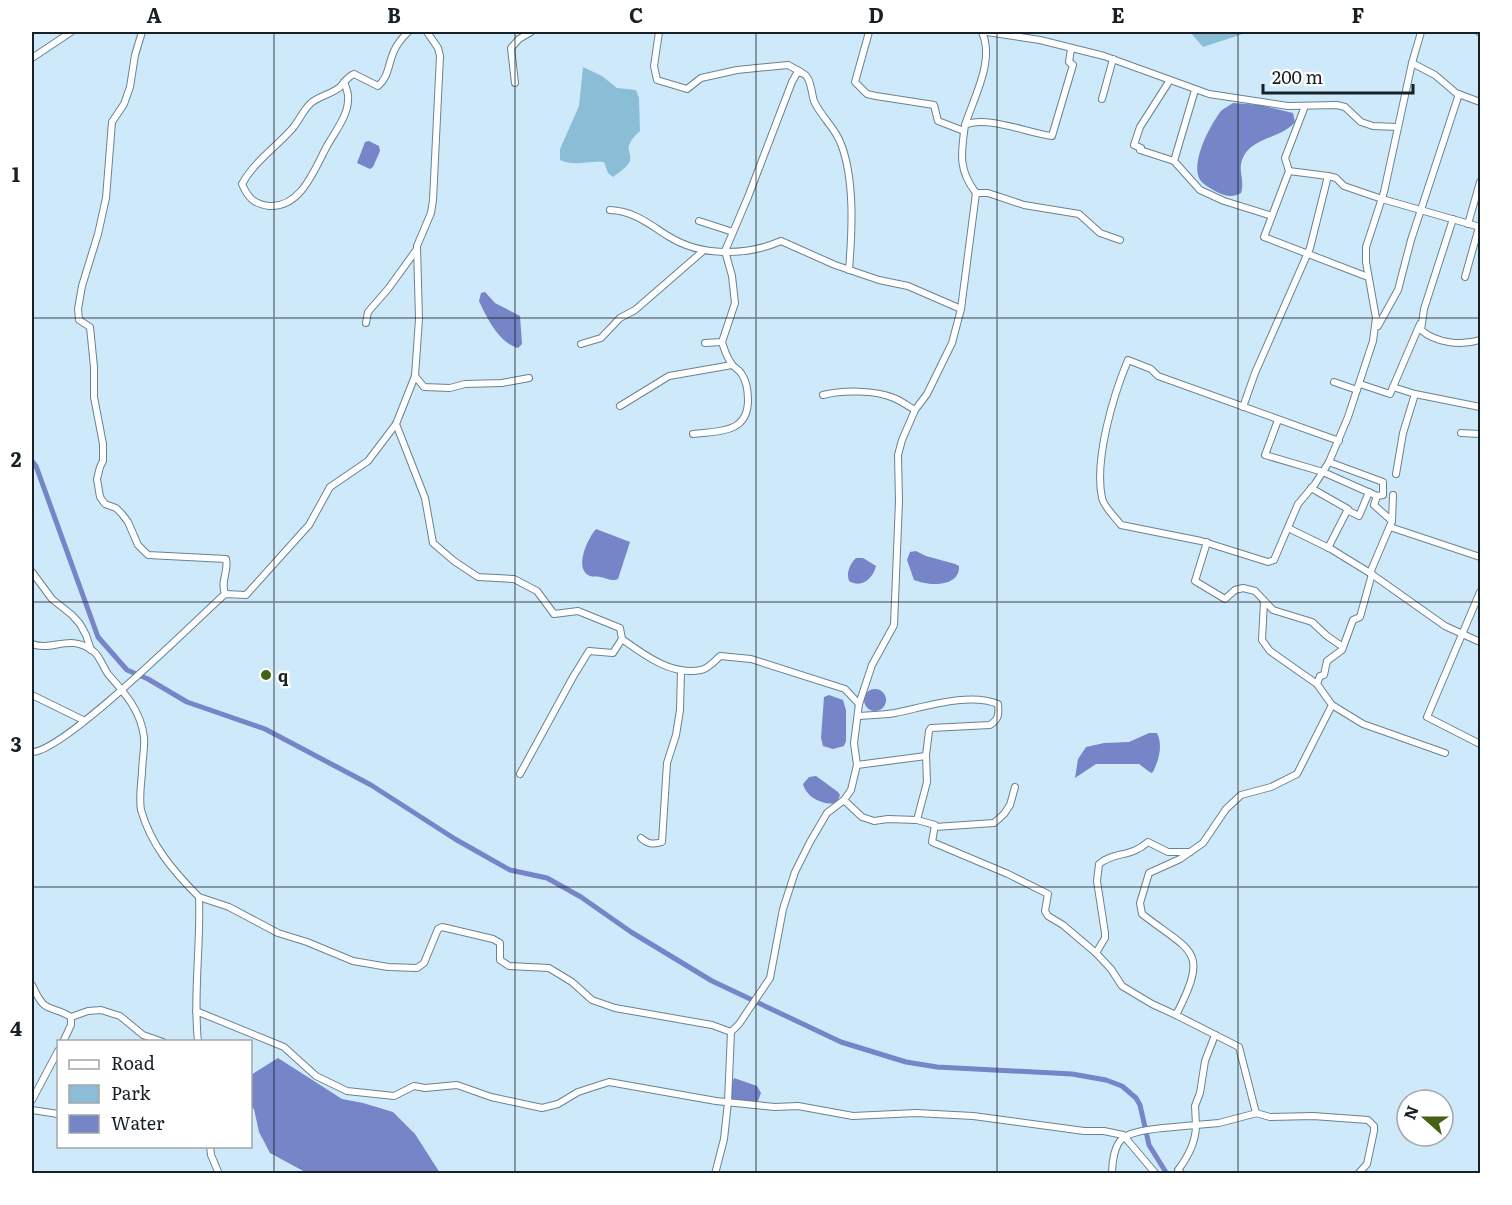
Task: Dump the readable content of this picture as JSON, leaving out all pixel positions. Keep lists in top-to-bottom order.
{
  "places": ["q"],
  "legend": ["Road", "Park", "Water"],
  "scale_bar": "200 m",
  "north": "left",
  "grid": {
    "columns": [
      "A",
      "B",
      "C",
      "D",
      "E",
      "F"
    ],
    "rows": [
      "1",
      "2",
      "3",
      "4"
    ]
  }
}
